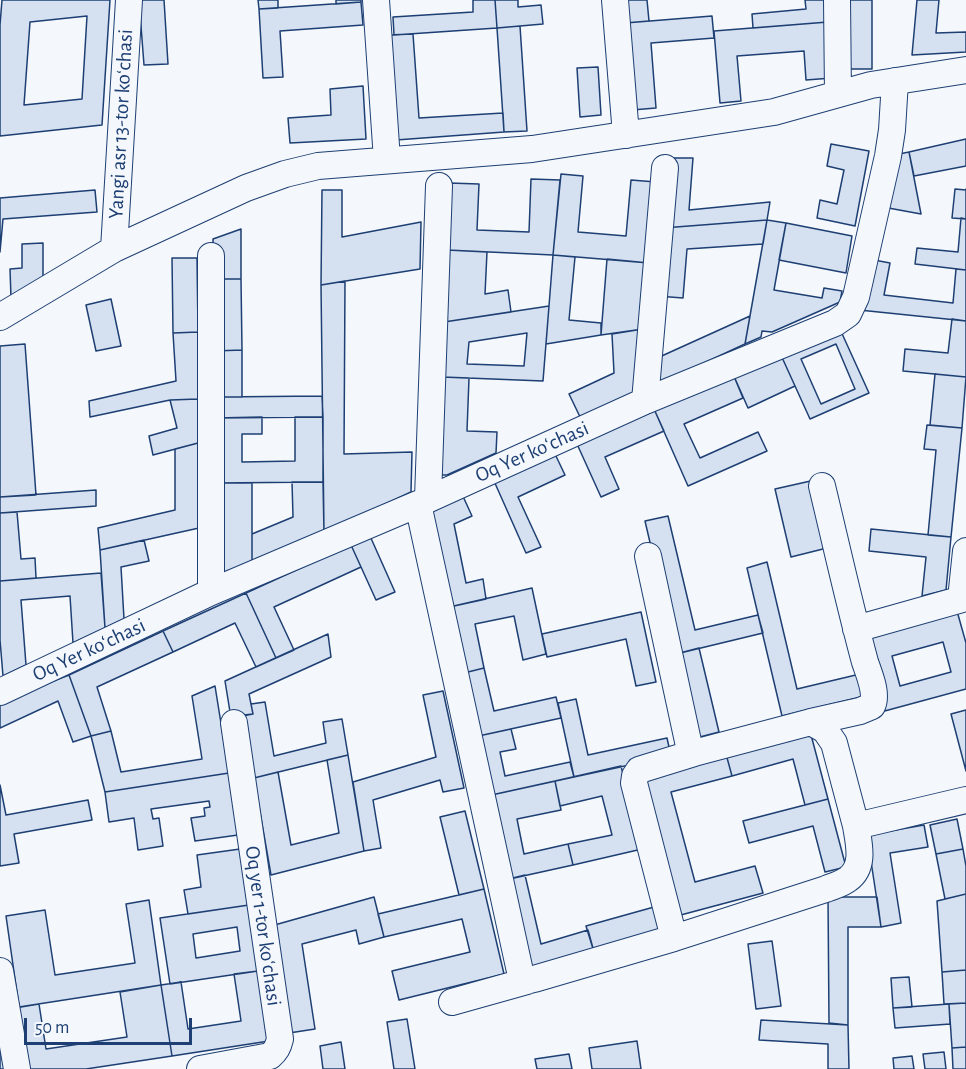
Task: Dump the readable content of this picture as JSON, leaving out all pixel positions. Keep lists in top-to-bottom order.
{
  "streets": {
    "street": ["Yangi asr 13-tor koʻchasi", "Oq Yer koʻchasi", "Oq yer 1-tor koʻchasi"]
  },
  "scale_bar": "50 m"
}
